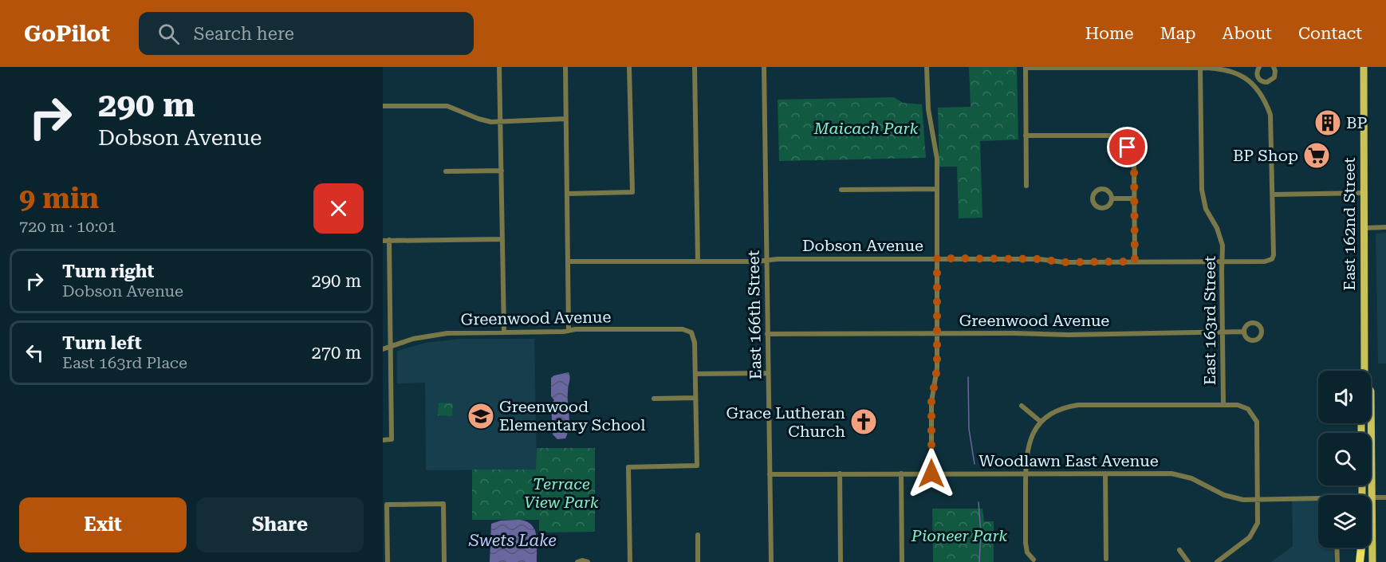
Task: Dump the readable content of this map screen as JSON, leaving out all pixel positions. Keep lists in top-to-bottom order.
{
  "streets": {
    "main road": ["East 162nd Street"],
    "street": [
      "Dobson Avenue",
      "East 166th Street",
      "Greenwood Avenue",
      "East 163rd Street",
      "Woodlawn East Avenue"
    ]
  },
  "crossings": [
    ["Dobson Avenue", "East 166th Street"],
    ["Dobson Avenue", "East 163rd Street"],
    ["East 166th Street", "Greenwood Avenue"],
    ["East 166th Street", "Woodlawn East Avenue"],
    ["Greenwood Avenue", "East 163rd Street"]
  ],
  "water": ["Swets Lake"],
  "parks": ["Maicach Park", "Terrace View Park", "Pioneer Park"],
  "places": {
    "building": ["BP"],
    "supermarket": ["BP Shop"],
    "school or university": ["Greenwood Elementary School"],
    "church": ["Grace Lutheran Church"]
  },
  "page": {
    "header": "GoPilot",
    "search": "Search here",
    "nav": [
      "Home",
      "Map",
      "About",
      "Contact"
    ],
    "turn": ["290 m", "Dobson Avenue"],
    "heading": ["9 min", "720 m · 10:01"],
    "list": [
      {
        "name": "Turn right",
        "note": "Dobson Avenue",
        "value": "290 m"
      },
      {
        "name": "Turn left",
        "note": "East 163rd Place",
        "value": "270 m"
      }
    ],
    "buttons": ["Exit", "Share"]
  }
}
